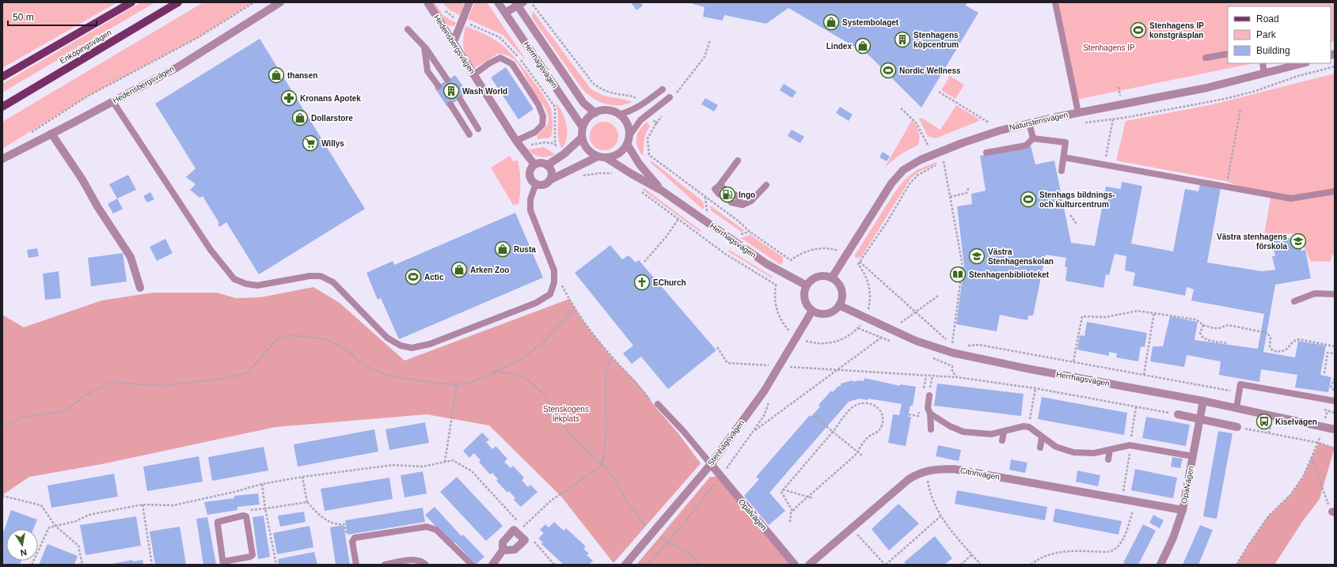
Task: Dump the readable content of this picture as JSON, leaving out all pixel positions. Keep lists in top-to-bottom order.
{
  "streets": {
    "main road": ["Enköpingsvägen"],
    "street": [
      "Hedensbergsvägen",
      "Herrhagsvägen",
      "Naturstensvägen",
      "Stenhagsvägen",
      "Citrinvägen",
      "Opalvägen"
    ]
  },
  "crossings": [
    ["Herrhagsvägen", "Naturstensvägen"],
    ["Herrhagsvägen", "Stenhagsvägen"],
    ["Herrhagsvägen", "Opalvägen"],
    ["Naturstensvägen", "Stenhagsvägen"],
    ["Stenhagsvägen", "Opalvägen"],
    ["Citrinvägen", "Opalvägen"]
  ],
  "parks": ["Stenhagens IP", "Stenskogens lekplats"],
  "places": {
    "shop": [
      "Systembolaget",
      "Lindex",
      "thansen",
      "Dollarstore",
      "Rusta",
      "Arken Zoo"
    ],
    "sports": [
      "Stenhagens IP konstgräsplan",
      "Nordic Wellness",
      "Stenhags bildnings- och kulturcentrum",
      "Actic"
    ],
    "building": ["Stenhagens köpcentrum", "Wash World"],
    "pharmacy": ["Kronans Apotek"],
    "supermarket": ["Willys"],
    "fuel station": ["Ingo"],
    "school or university": ["Västra stenhagens förskola", "Västra Stenhagenskolan"],
    "library": ["Stenhagenbiblioteket"],
    "church": ["EChurch"],
    "bus stop": ["Kiselvägen"]
  },
  "legend": ["Road", "Park", "Building"],
  "scale_bar": "50 m",
  "north": "bottom"
}
